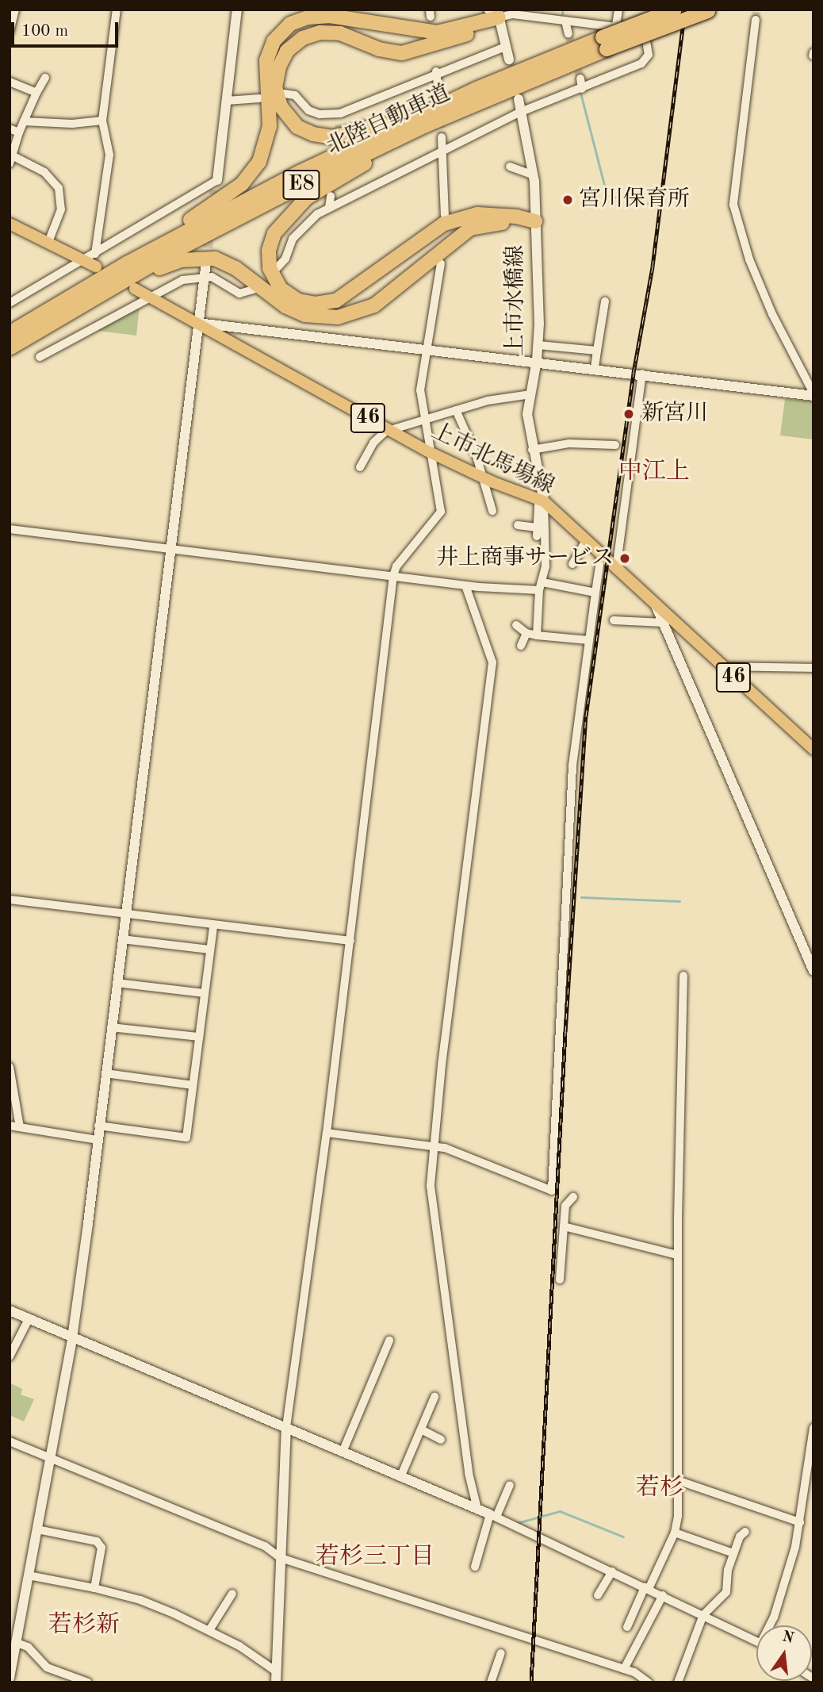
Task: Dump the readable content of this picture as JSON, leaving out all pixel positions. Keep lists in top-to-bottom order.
{
  "streets": {
    "highway": ["北陸自動車道", "E8"],
    "main road": ["46", "上市北馬場線"],
    "street": ["上市水橋線"]
  },
  "crossings": [
    ["上市水橋線", "上市北馬場線"]
  ],
  "districts": [
    "中江上",
    "若杉",
    "若杉三丁目",
    "若杉新"
  ],
  "places": ["宮川保育所", "新宮川", "井上商事サービス"],
  "scale_bar": "100 m",
  "north": "top"
}
